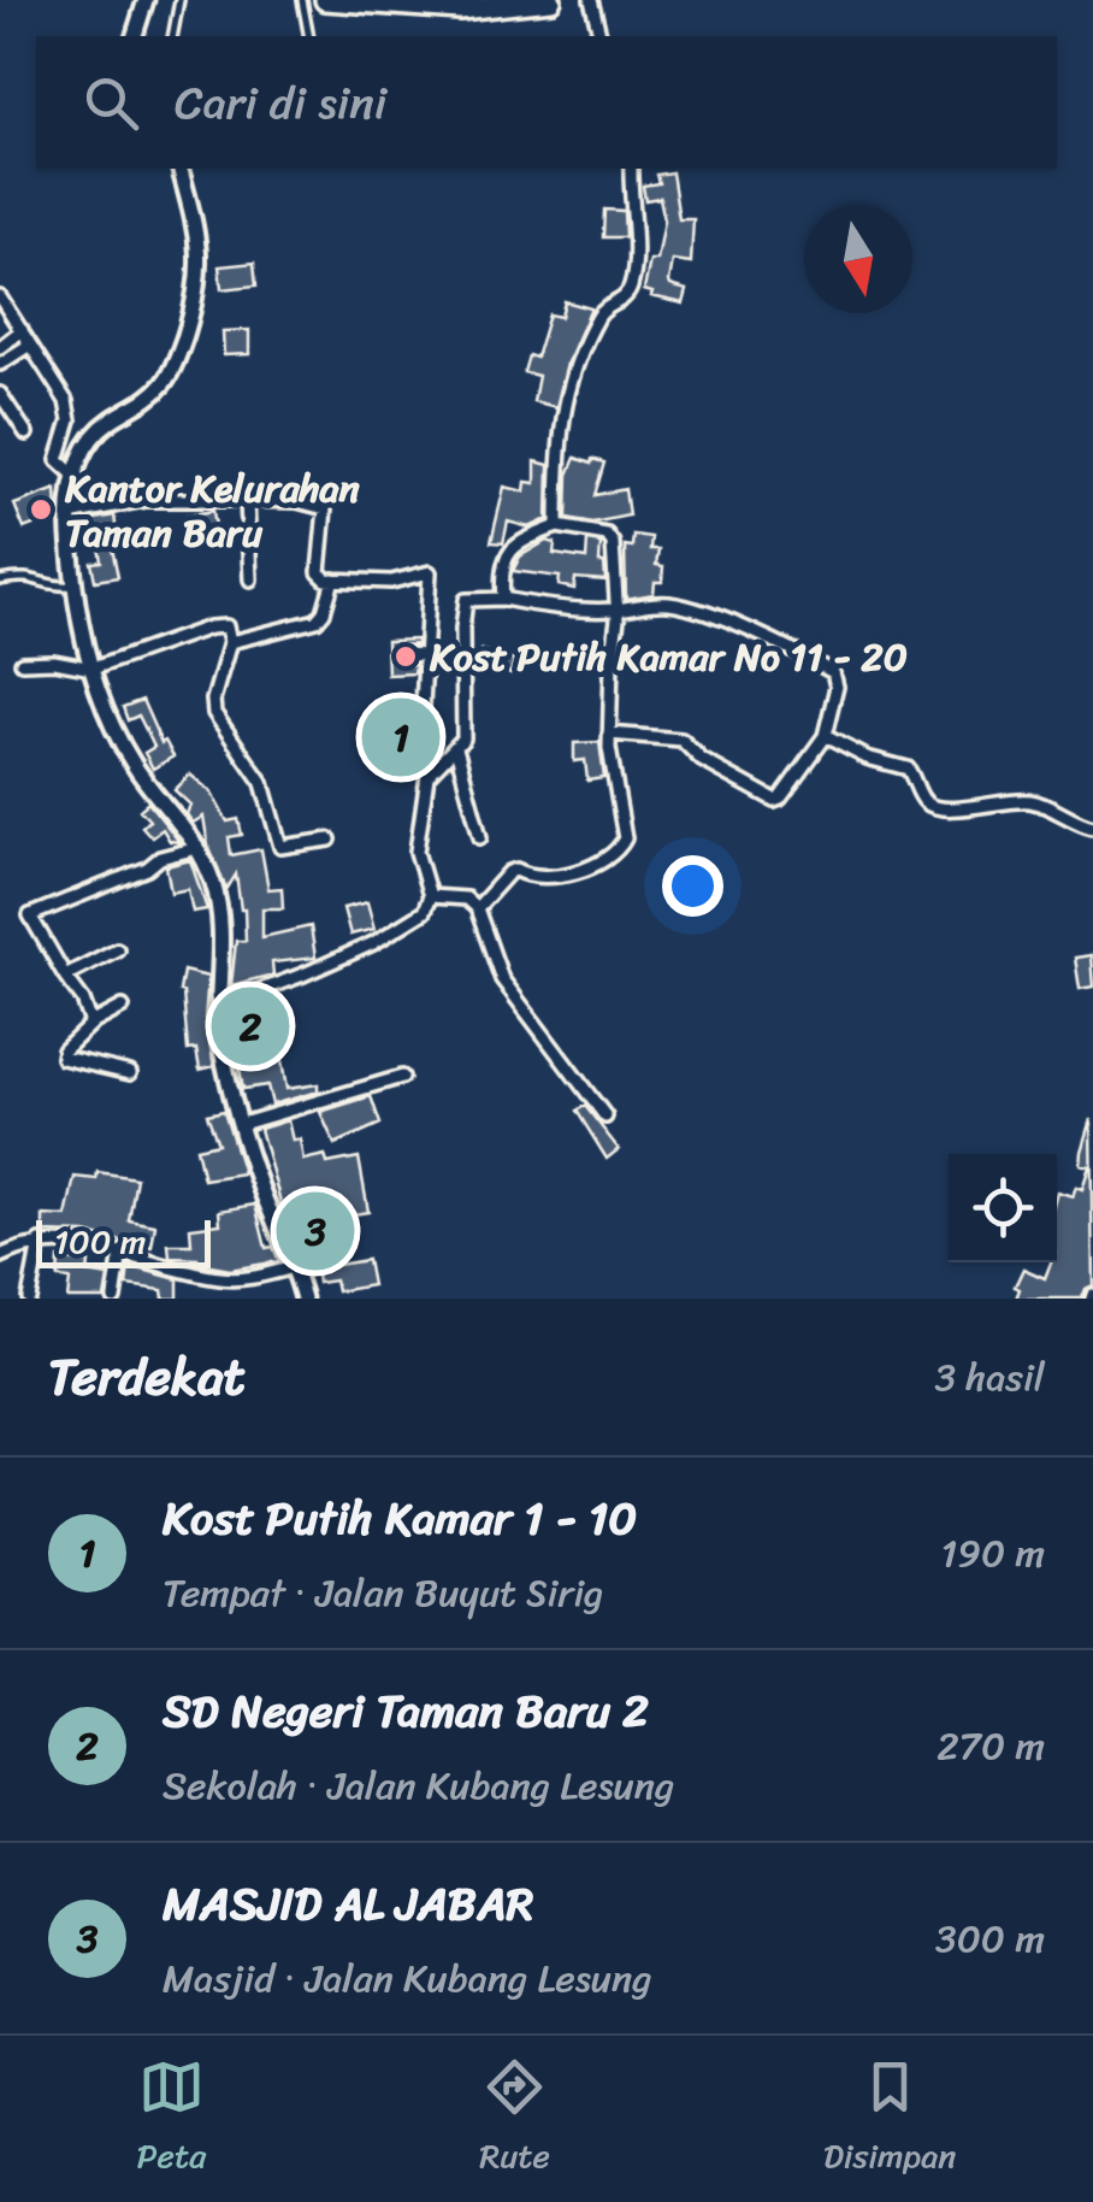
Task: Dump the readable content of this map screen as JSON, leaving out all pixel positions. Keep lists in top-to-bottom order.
{
  "places": ["Kantor Kelurahan Taman Baru", "Kost Putih Kamar No 11 - 20"],
  "scale_bar": "100 m",
  "north": "bottom",
  "page": {
    "search": "Cari di sini",
    "pins": ["1", "2", "3"],
    "scale": "100 m",
    "heading": ["Terdekat", "3 hasil"],
    "list": [
      {
        "mark": "1",
        "name": "Kost Putih Kamar 1 - 10",
        "note": "Tempat · Jalan Buyut Sirig",
        "value": "190 m"
      },
      {
        "mark": "2",
        "name": "SD Negeri Taman Baru 2",
        "note": "Sekolah · Jalan Kubang Lesung",
        "value": "270 m"
      },
      {
        "mark": "3",
        "name": "MASJID AL JABAR",
        "note": "Masjid · Jalan Kubang Lesung",
        "value": "300 m"
      }
    ],
    "nav": ["Peta", "Rute", "Disimpan"]
  }
}
